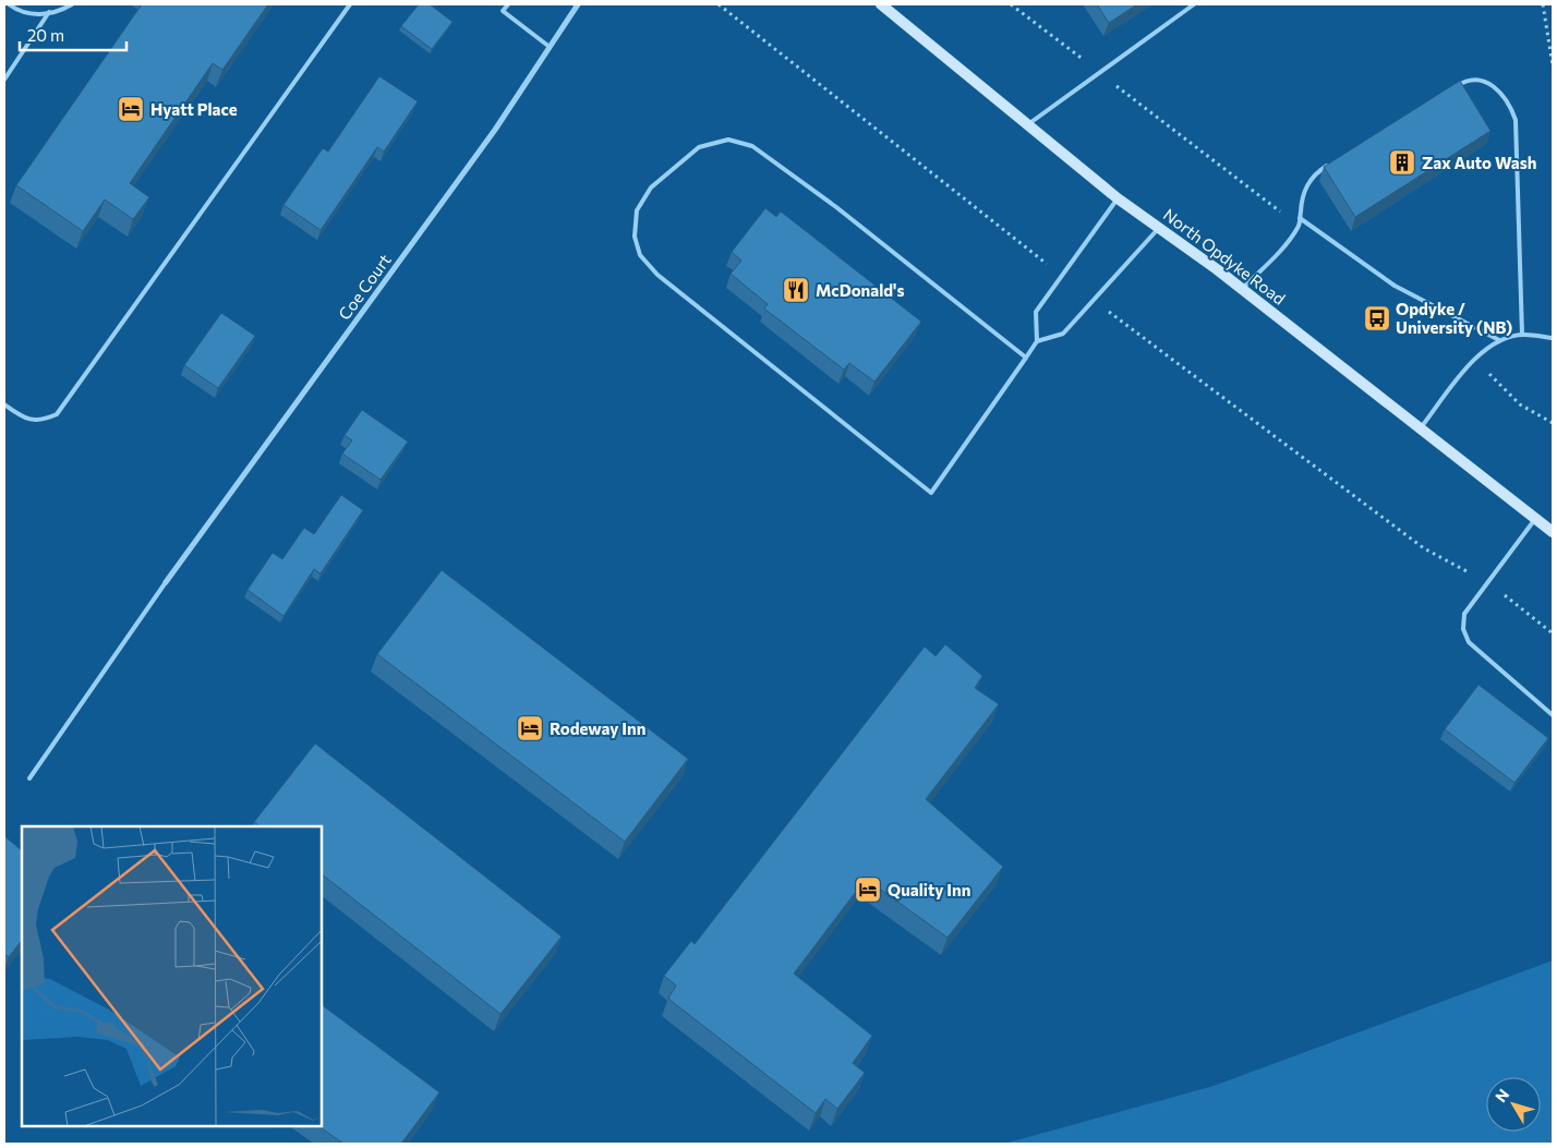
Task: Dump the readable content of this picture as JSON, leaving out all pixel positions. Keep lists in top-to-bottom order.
{
  "streets": {
    "main road": ["North Opdyke Road"],
    "street": ["Coe Court"]
  },
  "places": {
    "hotel": ["Hyatt Place", "Rodeway Inn", "Quality Inn"],
    "building": ["Zax Auto Wash"],
    "restaurant": ["McDonald's"],
    "bus stop": ["Opdyke / University (NB)"]
  },
  "scale_bar": "20 m",
  "north": "top left"
}
